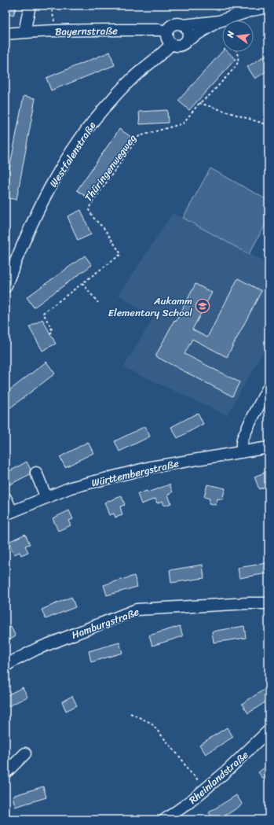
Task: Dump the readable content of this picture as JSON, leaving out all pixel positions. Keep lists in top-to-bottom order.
{
  "streets": {
    "street": [
      "Bayernstraße",
      "Westfalenstraße",
      "Württembergstraße",
      "Hamburgstraße",
      "Rheinlandstraße"
    ],
    "path": ["Thüringenwegweg"]
  },
  "crossings": [
    ["Bayernstraße", "Westfalenstraße"]
  ],
  "places": {
    "school or university": ["Aukamm Elementary School"]
  },
  "north": "left"
}
